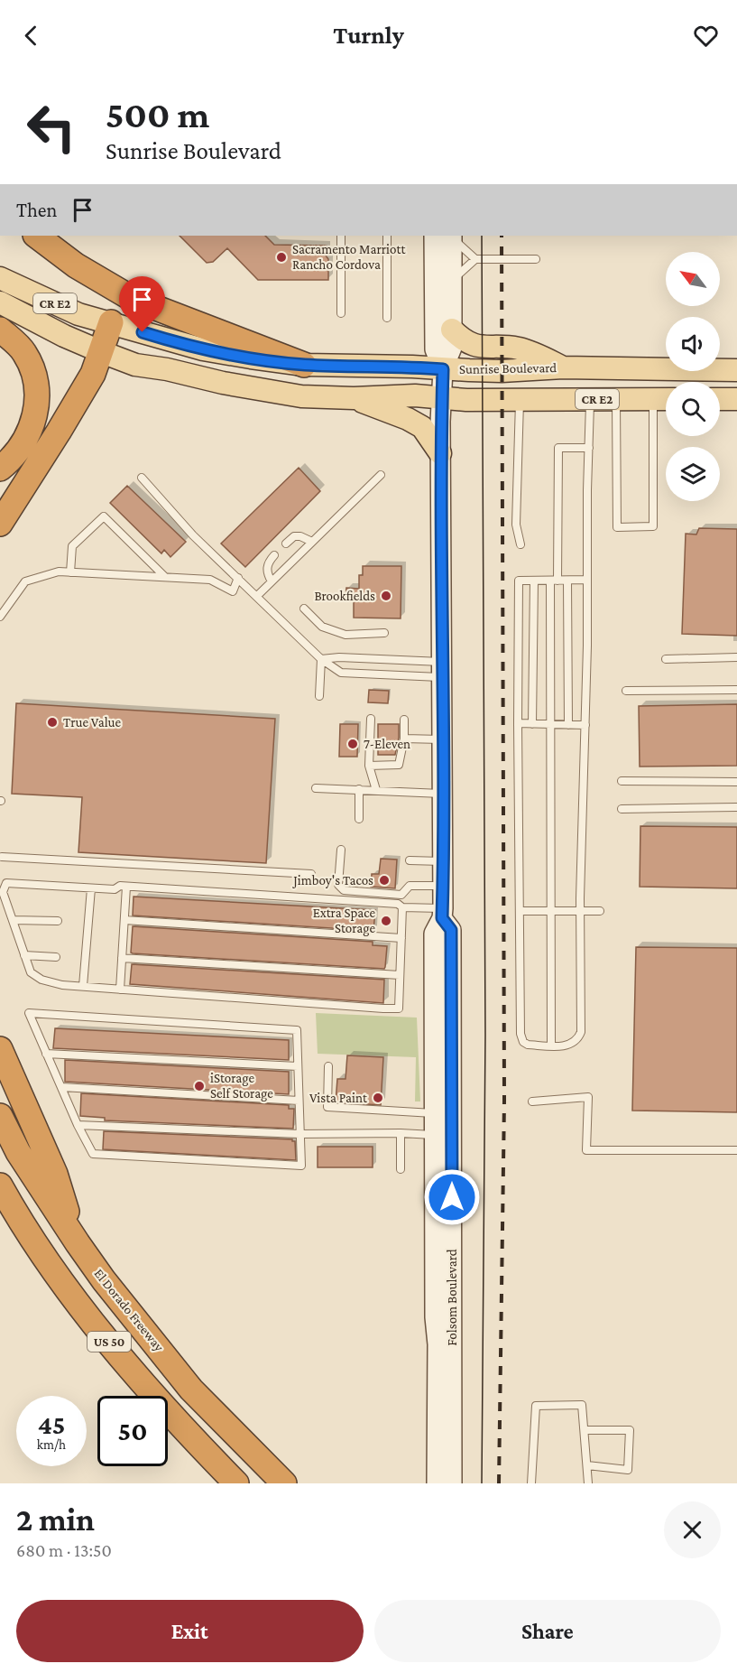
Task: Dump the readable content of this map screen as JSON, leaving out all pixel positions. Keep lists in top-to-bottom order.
{
  "streets": {
    "highway": ["El Dorado Freeway", "US 50"],
    "main road": ["CR E2", "Sunrise Boulevard", "Folsom Boulevard"]
  },
  "crossings": [
    ["CR E2", "Folsom Boulevard"],
    ["Sunrise Boulevard", "Folsom Boulevard"]
  ],
  "places": [
    "Sacramento Marriott Rancho Cordova",
    "Brookfields",
    "True Value",
    "7-Eleven",
    "Jimboy's Tacos",
    "Extra Space Storage",
    "iStorage Self Storage",
    "Vista Paint"
  ],
  "north": "top left",
  "page": {
    "header": "Turnly",
    "turn": ["500 m", "Sunrise Boulevard"],
    "then": "Then",
    "speed": "45 km/h",
    "limit": "50",
    "heading": ["2 min", "680 m · 13:50"],
    "buttons": ["Exit", "Share"]
  }
}
